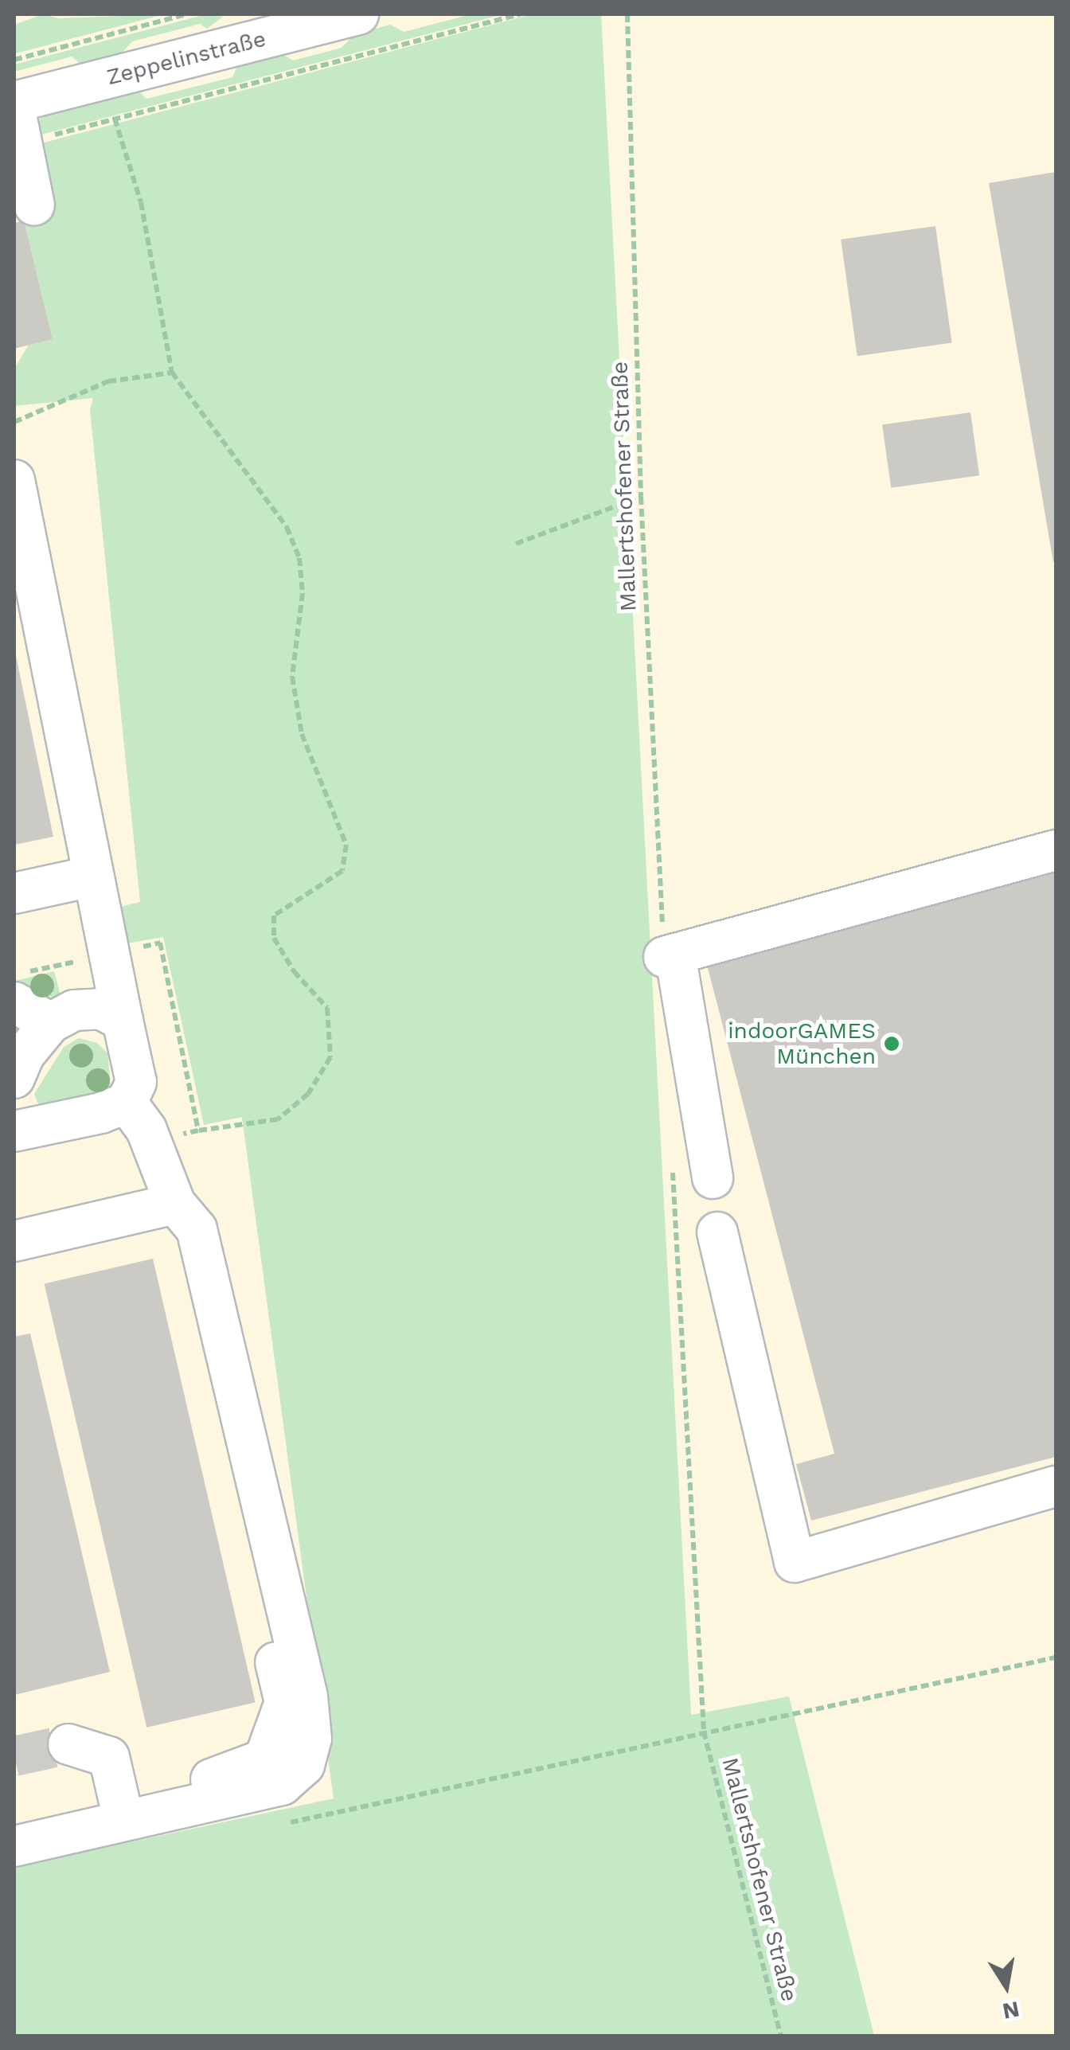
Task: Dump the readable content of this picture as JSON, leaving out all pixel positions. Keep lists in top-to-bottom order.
{
  "streets": {
    "street": ["Zeppelinstraße"],
    "path": ["Mallertshofener Straße"]
  },
  "places": ["indoorGAMES München"],
  "north": "bottom"
}
